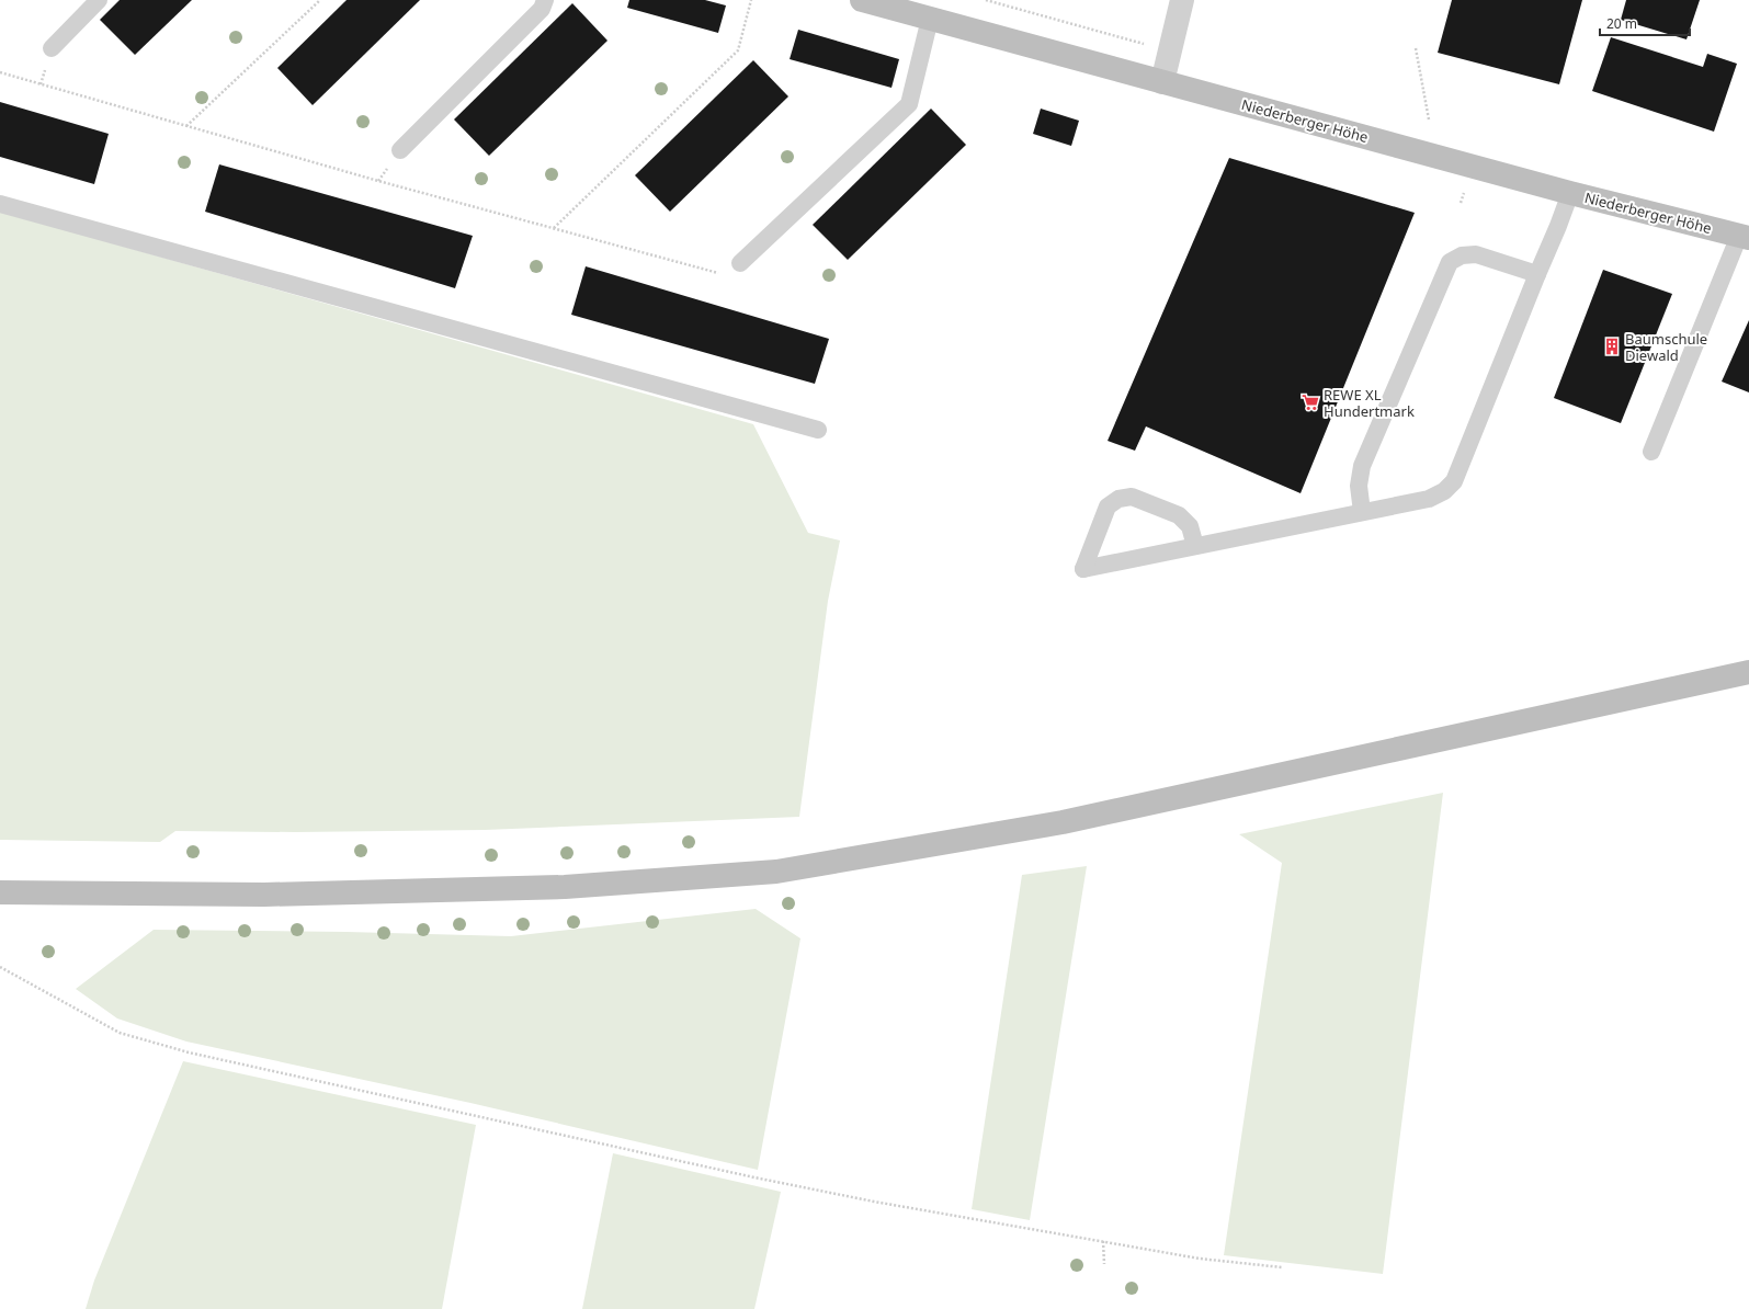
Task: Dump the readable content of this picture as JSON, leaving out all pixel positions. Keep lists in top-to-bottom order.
{
  "streets": {
    "main road": ["Niederberger Höhe"]
  },
  "places": {
    "building": ["Baumschule Diewald"],
    "supermarket": ["REWE XL Hundertmark"]
  },
  "scale_bar": "20 m"
}
